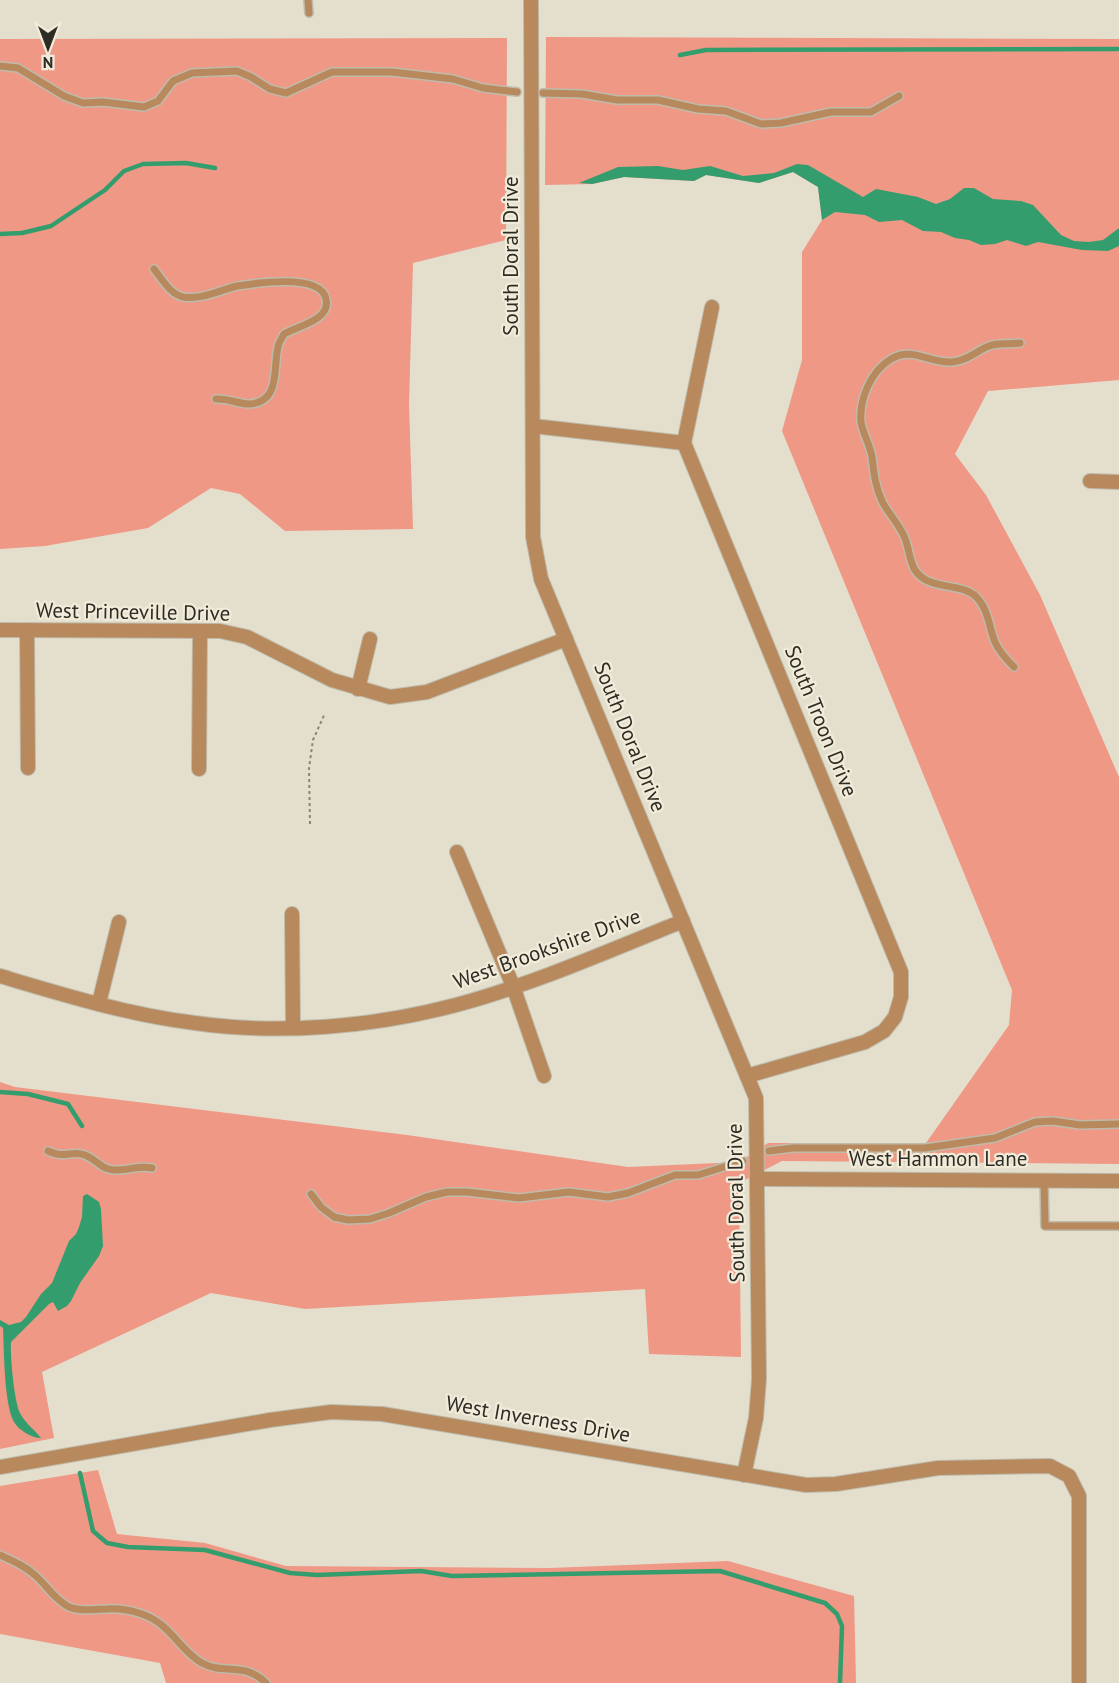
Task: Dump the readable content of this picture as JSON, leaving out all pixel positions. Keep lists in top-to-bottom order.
{
  "streets": {
    "street": [
      "South Doral Drive",
      "West Princeville Drive",
      "South Troon Drive",
      "West Brookshire Drive",
      "West Hammon Lane",
      "West Inverness Drive"
    ]
  },
  "crossings": [
    ["South Doral Drive", "West Princeville Drive"],
    ["South Doral Drive", "South Troon Drive"],
    ["South Doral Drive", "West Brookshire Drive"],
    ["South Doral Drive", "West Hammon Lane"],
    ["South Doral Drive", "West Inverness Drive"]
  ],
  "north": "bottom"
}
